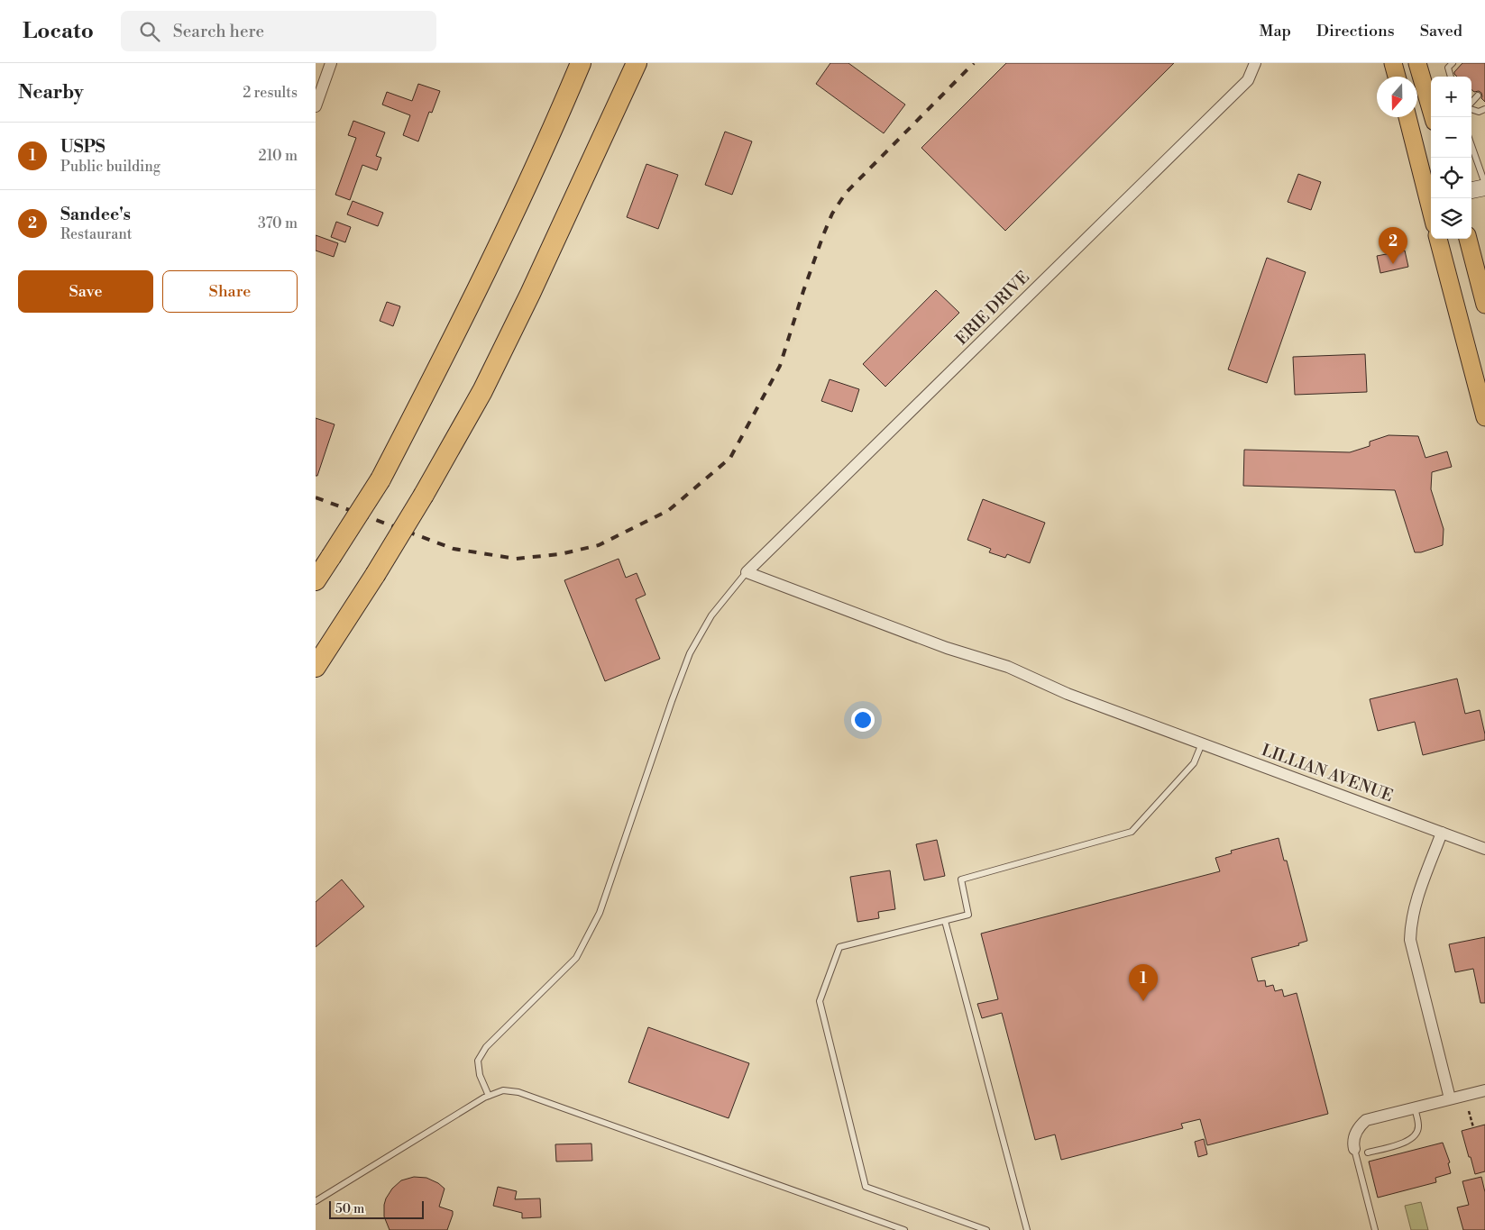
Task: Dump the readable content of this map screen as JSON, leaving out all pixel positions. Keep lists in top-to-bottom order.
{
  "streets": {
    "street": ["ERIE DRIVE", "LILLIAN AVENUE"]
  },
  "crossings": [
    ["ERIE DRIVE", "LILLIAN AVENUE"]
  ],
  "scale_bar": "50 m",
  "north": "bottom",
  "page": {
    "header": "Locato",
    "search": "Search here",
    "nav": ["Map", "Directions", "Saved"],
    "heading": ["Nearby", "2 results"],
    "map_buttons": ["+", "−"],
    "list": [
      {
        "mark": "1",
        "name": "USPS",
        "note": "Public building",
        "value": "210 m"
      },
      {
        "mark": "2",
        "name": "Sandee's",
        "note": "Restaurant",
        "value": "370 m"
      }
    ],
    "pins": ["2", "1"],
    "buttons": ["Save", "Share"],
    "scale": "50 m"
  }
}
